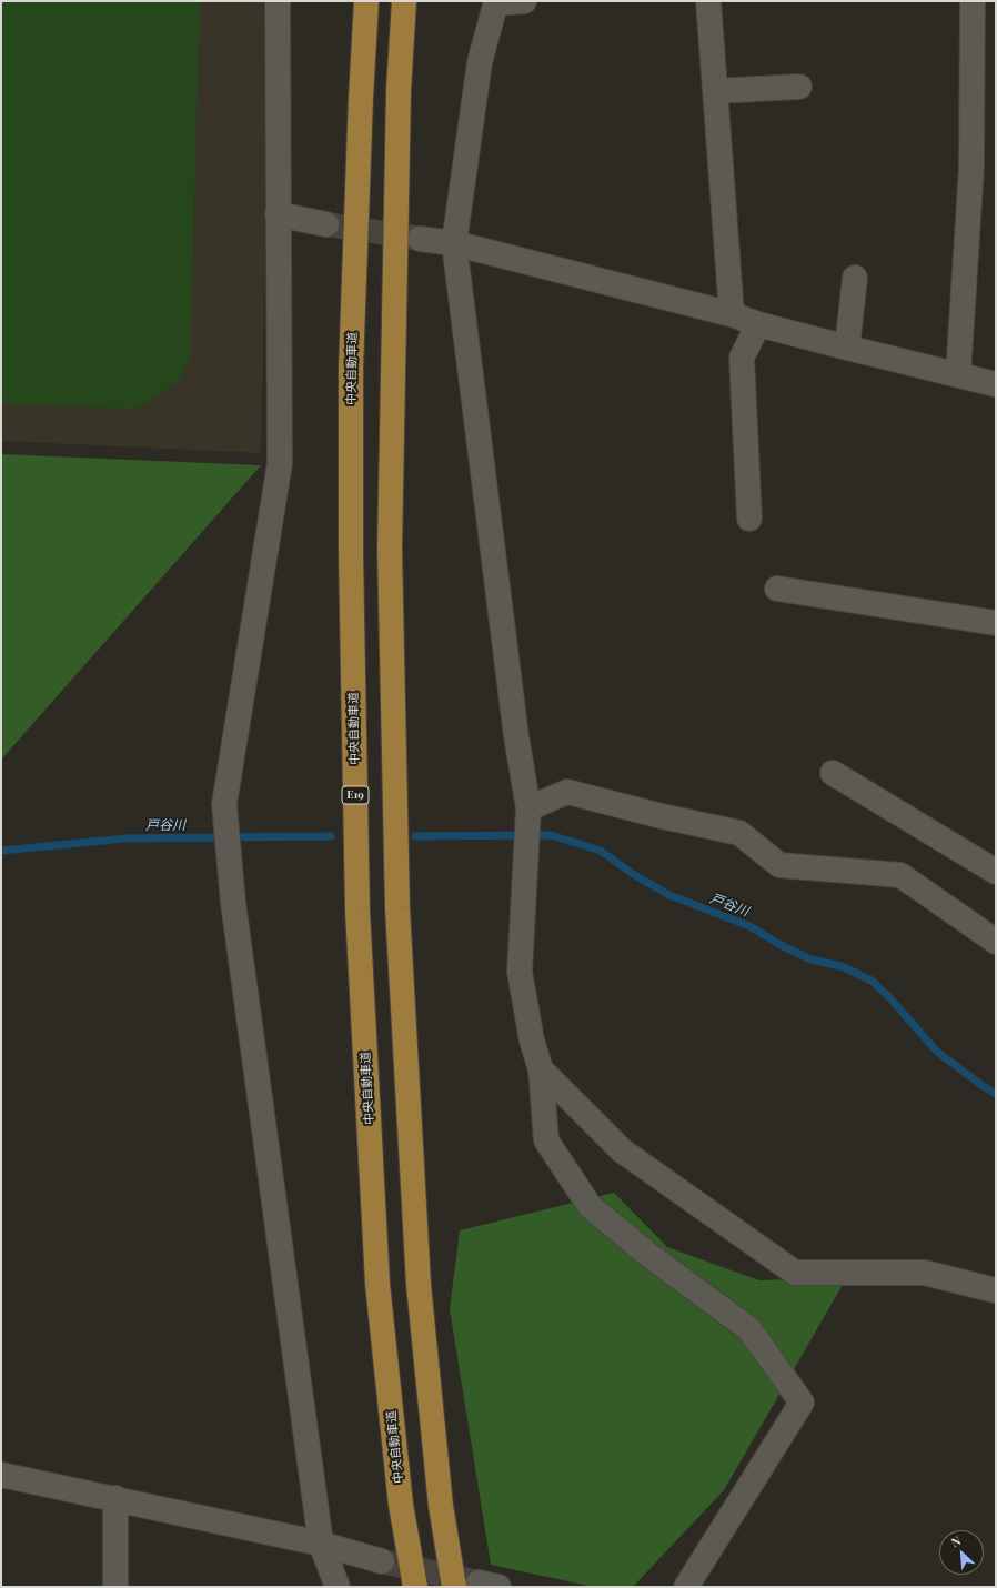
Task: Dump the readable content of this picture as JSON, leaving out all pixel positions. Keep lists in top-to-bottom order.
{
  "streets": {
    "highway": ["中央自動車道", "E19"]
  },
  "water": ["戸谷川"],
  "north": "top left"
}
